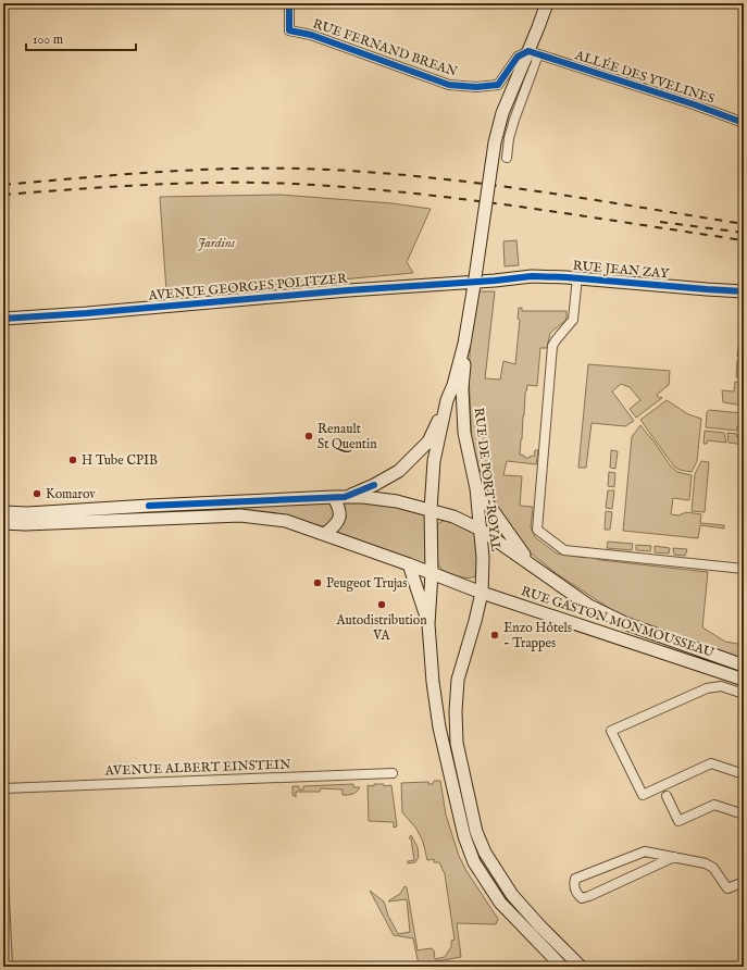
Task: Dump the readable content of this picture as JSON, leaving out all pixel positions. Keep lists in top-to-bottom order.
{
  "streets": {
    "main road": [
      "RUE JEAN ZAY",
      "AVENUE GEORGES POLITZER",
      "RUE DE PORT-ROYAL",
      "RUE GASTON MONMOUSSEAU"
    ],
    "street": ["RUE FERNAND BREAN", "ALLÉE DES YVELINES", "AVENUE ALBERT EINSTEIN"]
  },
  "crossings": [
    ["RUE FERNAND BREAN", "ALLÉE DES YVELINES"],
    ["RUE FERNAND BREAN", "RUE DE PORT-ROYAL"],
    ["ALLÉE DES YVELINES", "RUE DE PORT-ROYAL"],
    ["RUE JEAN ZAY", "AVENUE GEORGES POLITZER"],
    ["RUE DE PORT-ROYAL", "RUE GASTON MONMOUSSEAU"]
  ],
  "parks": ["Jardins"],
  "places": [
    "Renault St Quentin",
    "H Tube CPIB",
    "Komarov",
    "Peugeot Trujas",
    "Autodistribution VA",
    "Enzo Hôtels - Trappes"
  ],
  "scale_bar": "100 m"
}
